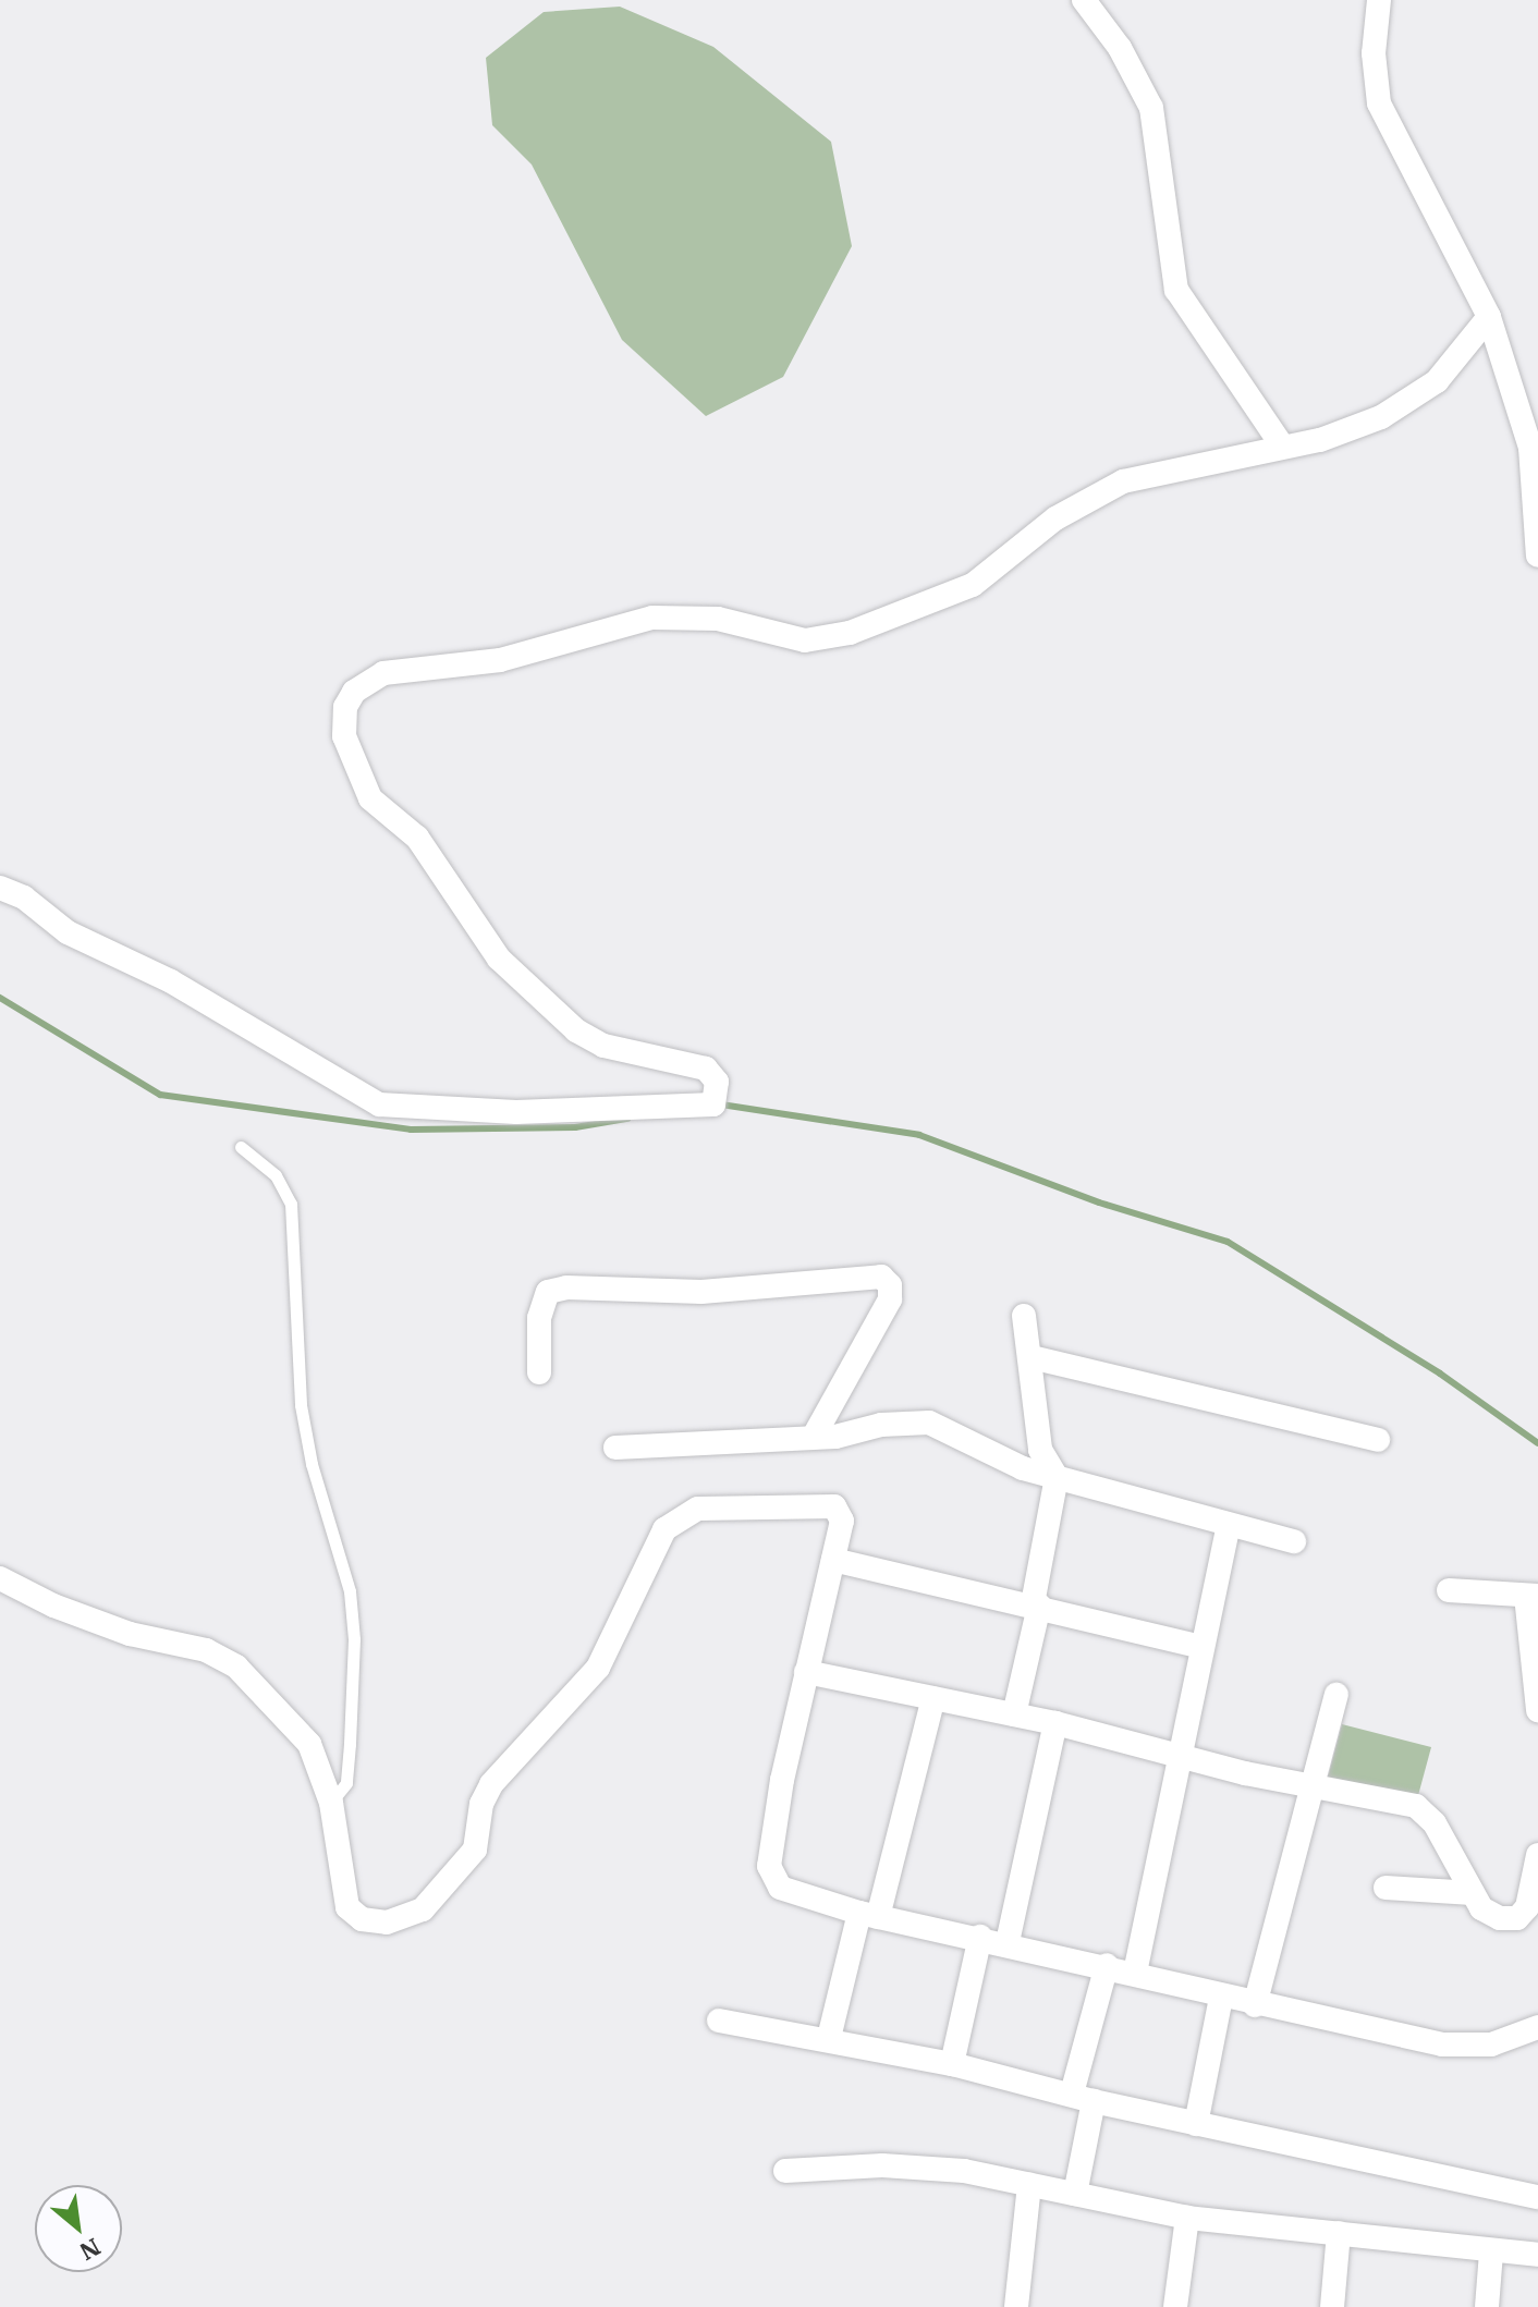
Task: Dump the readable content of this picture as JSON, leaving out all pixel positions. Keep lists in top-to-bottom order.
{
  "north": "bottom right"
}
